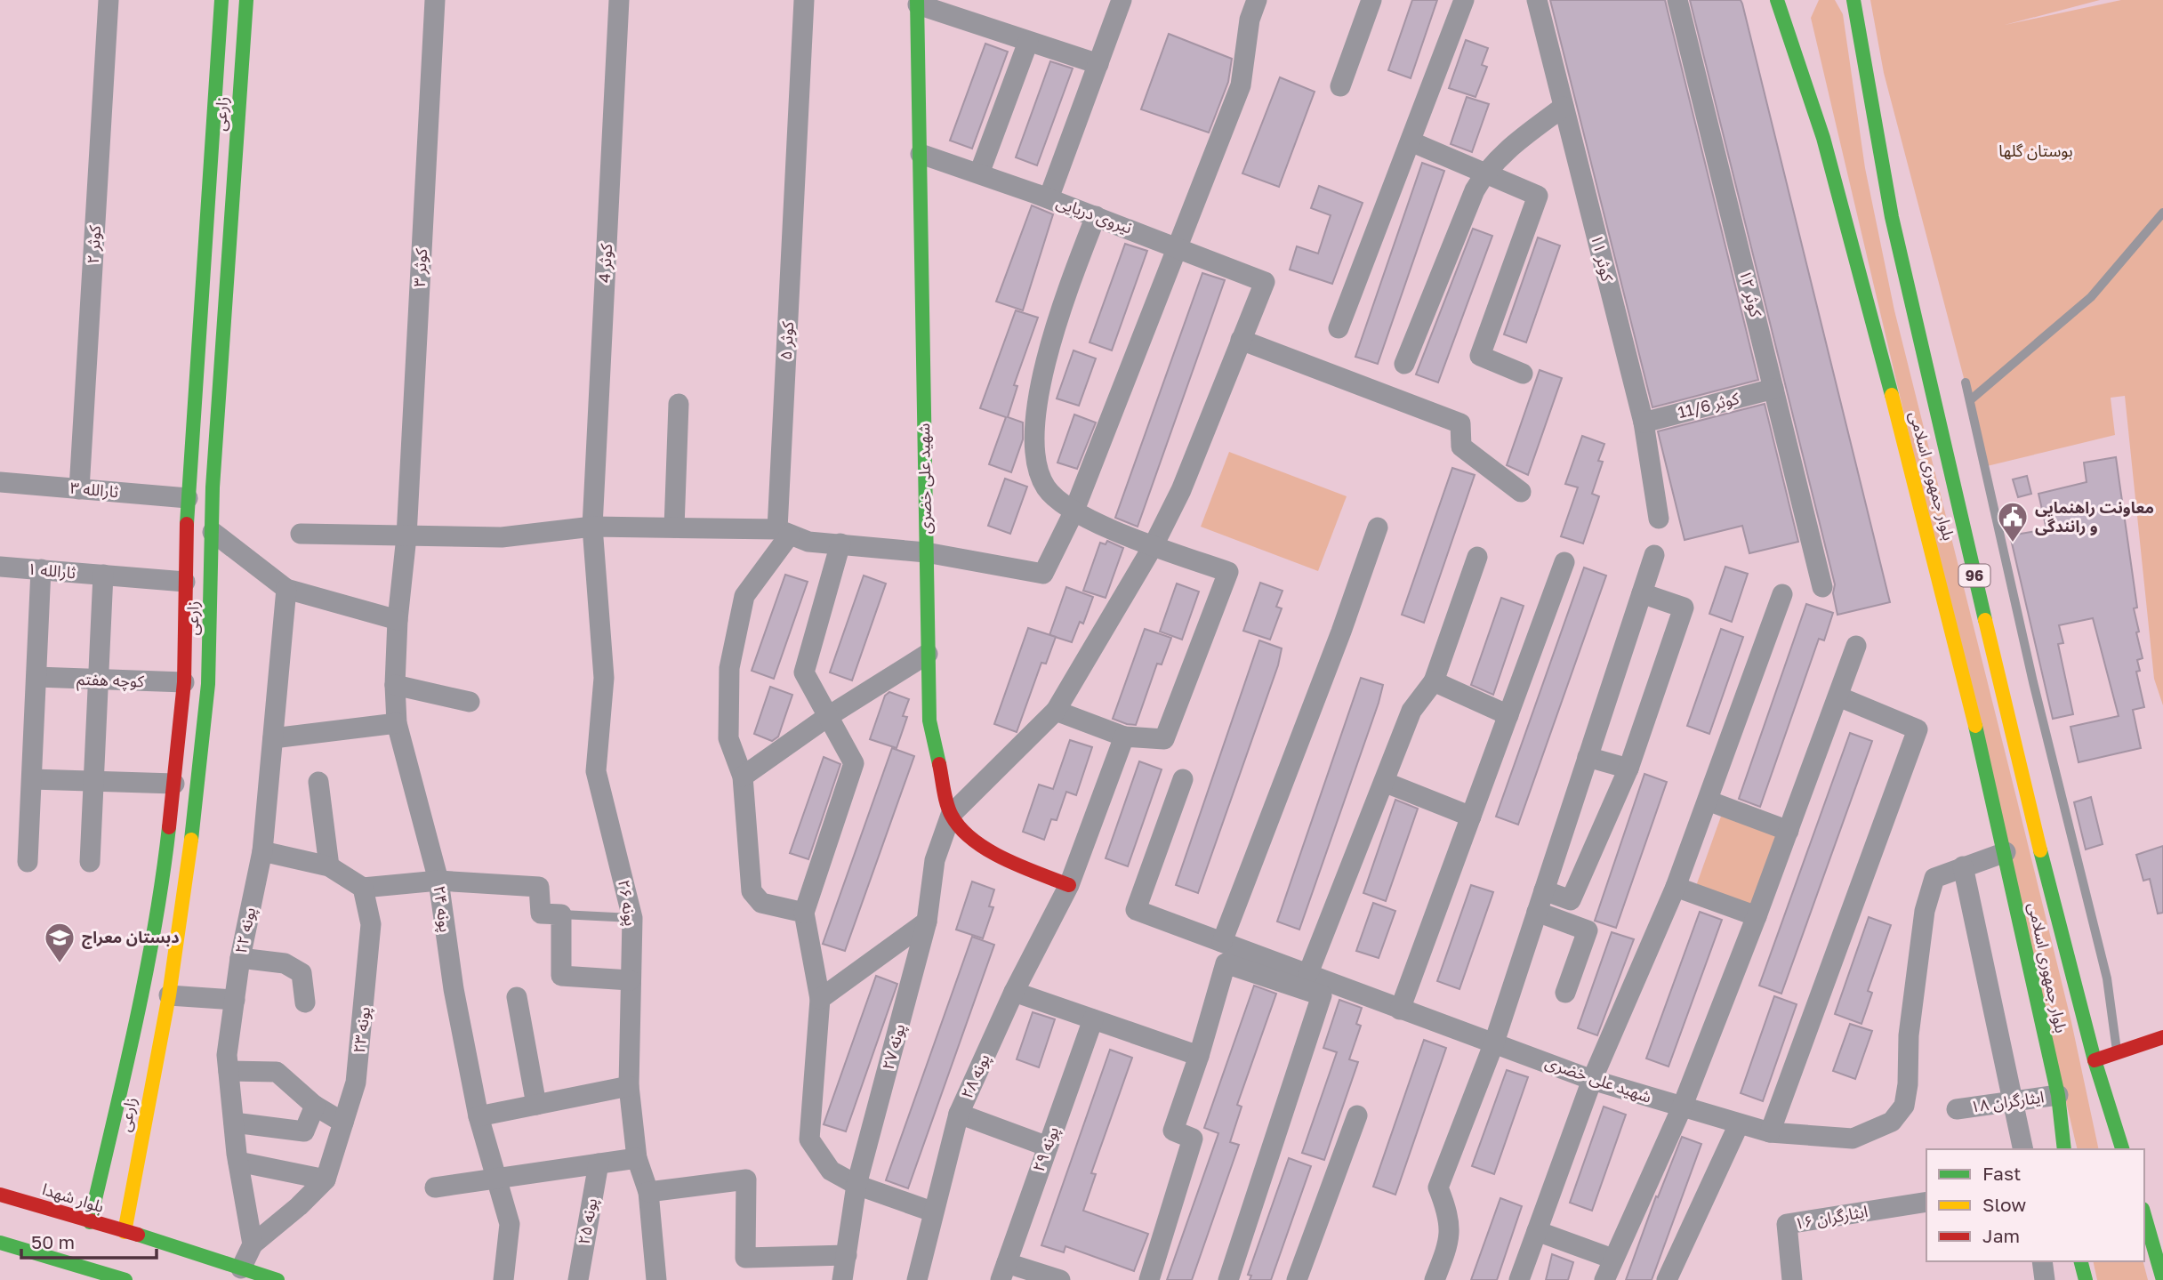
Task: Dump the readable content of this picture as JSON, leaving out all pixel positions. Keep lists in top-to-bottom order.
{
  "streets": {
    "main road": [
      "زارعی",
      "بلوار جمهوری اسلامی",
      "شهید علی خضری",
      "96",
      "بلوار شهدا"
    ],
    "street": [
      "نیروی دریایی",
      "کوثر ۲",
      "کوثر ۱۱",
      "کوثر 4",
      "کوثر ۳",
      "کوثر ۱۲",
      "کوثر ۵",
      "کوثر 11/6",
      "ثارالله ۳",
      "ثارالله ۱",
      "کوچه هفتم",
      "پونه ۲۶",
      "پونه ۲۴",
      "پونه ۲۲",
      "پونه ۲۳",
      "پونه ۲۷",
      "پونه ۲۸",
      "ایثارگران ۱۸",
      "پونه ۲۹",
      "ایثارگران ۱۶",
      "پونه ۲۵"
    ]
  },
  "crossings": [
    ["زارعی", "ثارالله ۳"],
    ["زارعی", "ثارالله ۱"],
    ["زارعی", "کوچه هفتم"],
    ["زارعی", "بلوار شهدا"],
    ["نیروی دریایی", "شهید علی خضری"],
    ["کوثر ۲", "ثارالله ۳"],
    ["کوثر ۱۱", "کوثر 11/6"],
    ["کوثر 4", "پونه ۲۶"],
    ["کوثر ۳", "پونه ۲۴"],
    ["کوثر ۱۲", "کوثر 11/6"],
    ["بلوار جمهوری اسلامی", "شهید علی خضری"],
    ["بلوار جمهوری اسلامی", "ایثارگران ۱۸"],
    ["شهید علی خضری", "پونه ۲۷"],
    ["شهید علی خضری", "پونه ۲۸"],
    ["پونه ۲۲", "پونه ۲۳"]
  ],
  "parks": ["بوستان گلها"],
  "places": {
    "public building": ["معاونت راهنمایی و رانندگی"],
    "school or university": ["دبستان معراج"]
  },
  "legend": ["Fast", "Slow", "Jam"],
  "scale_bar": "50 m"
}
